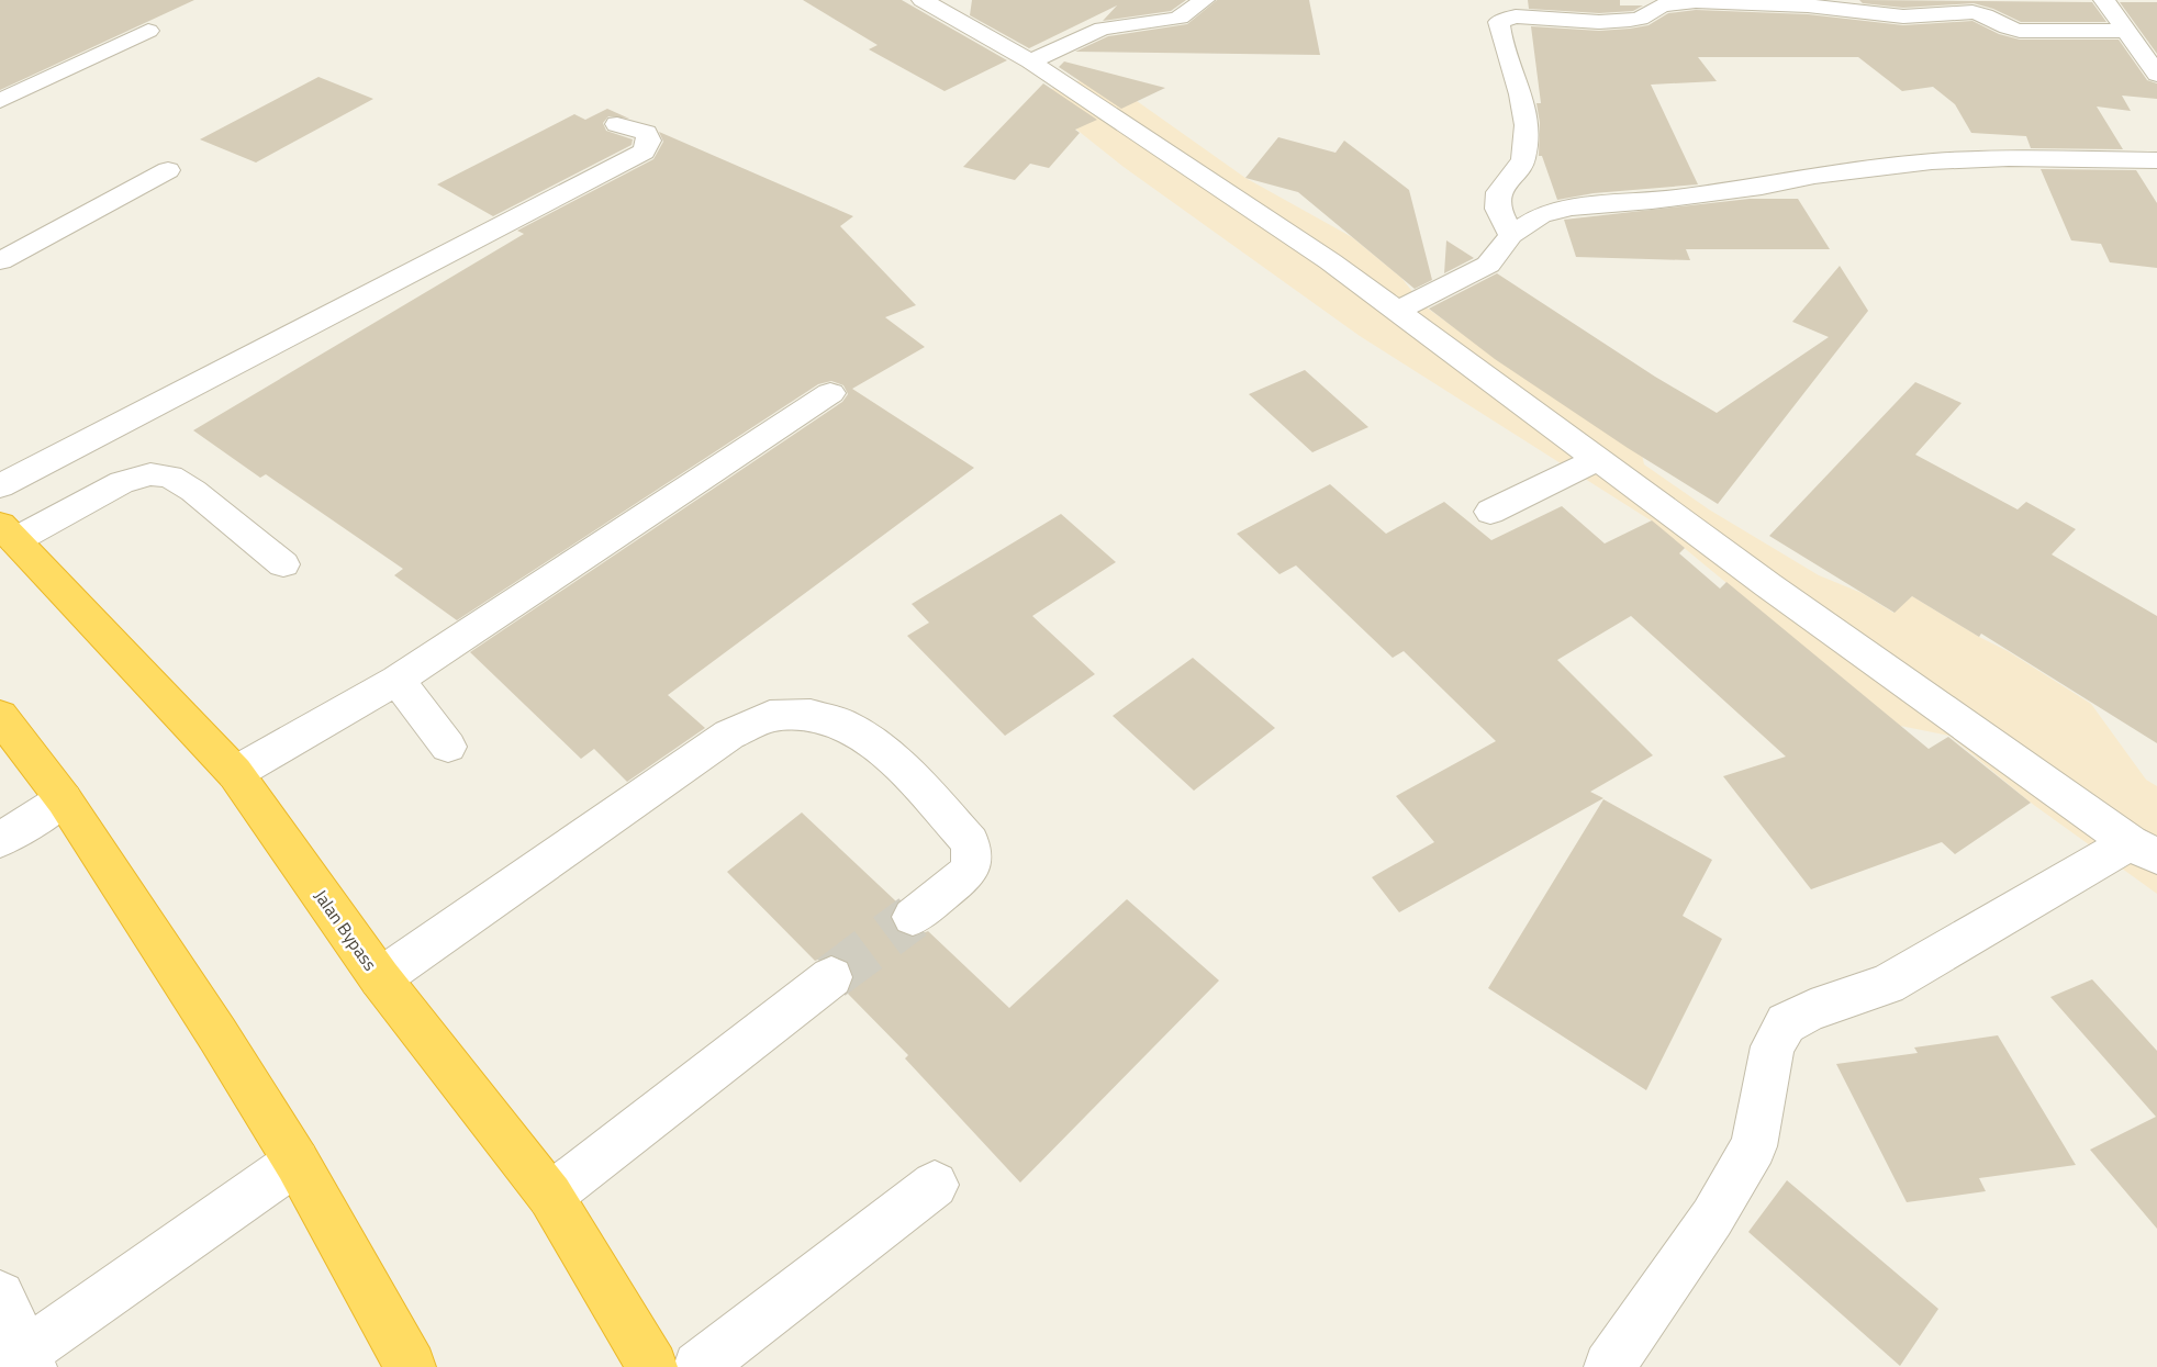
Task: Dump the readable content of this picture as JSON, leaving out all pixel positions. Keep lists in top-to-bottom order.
{
  "streets": {
    "highway": ["Jalan Bypass"]
  }
}
